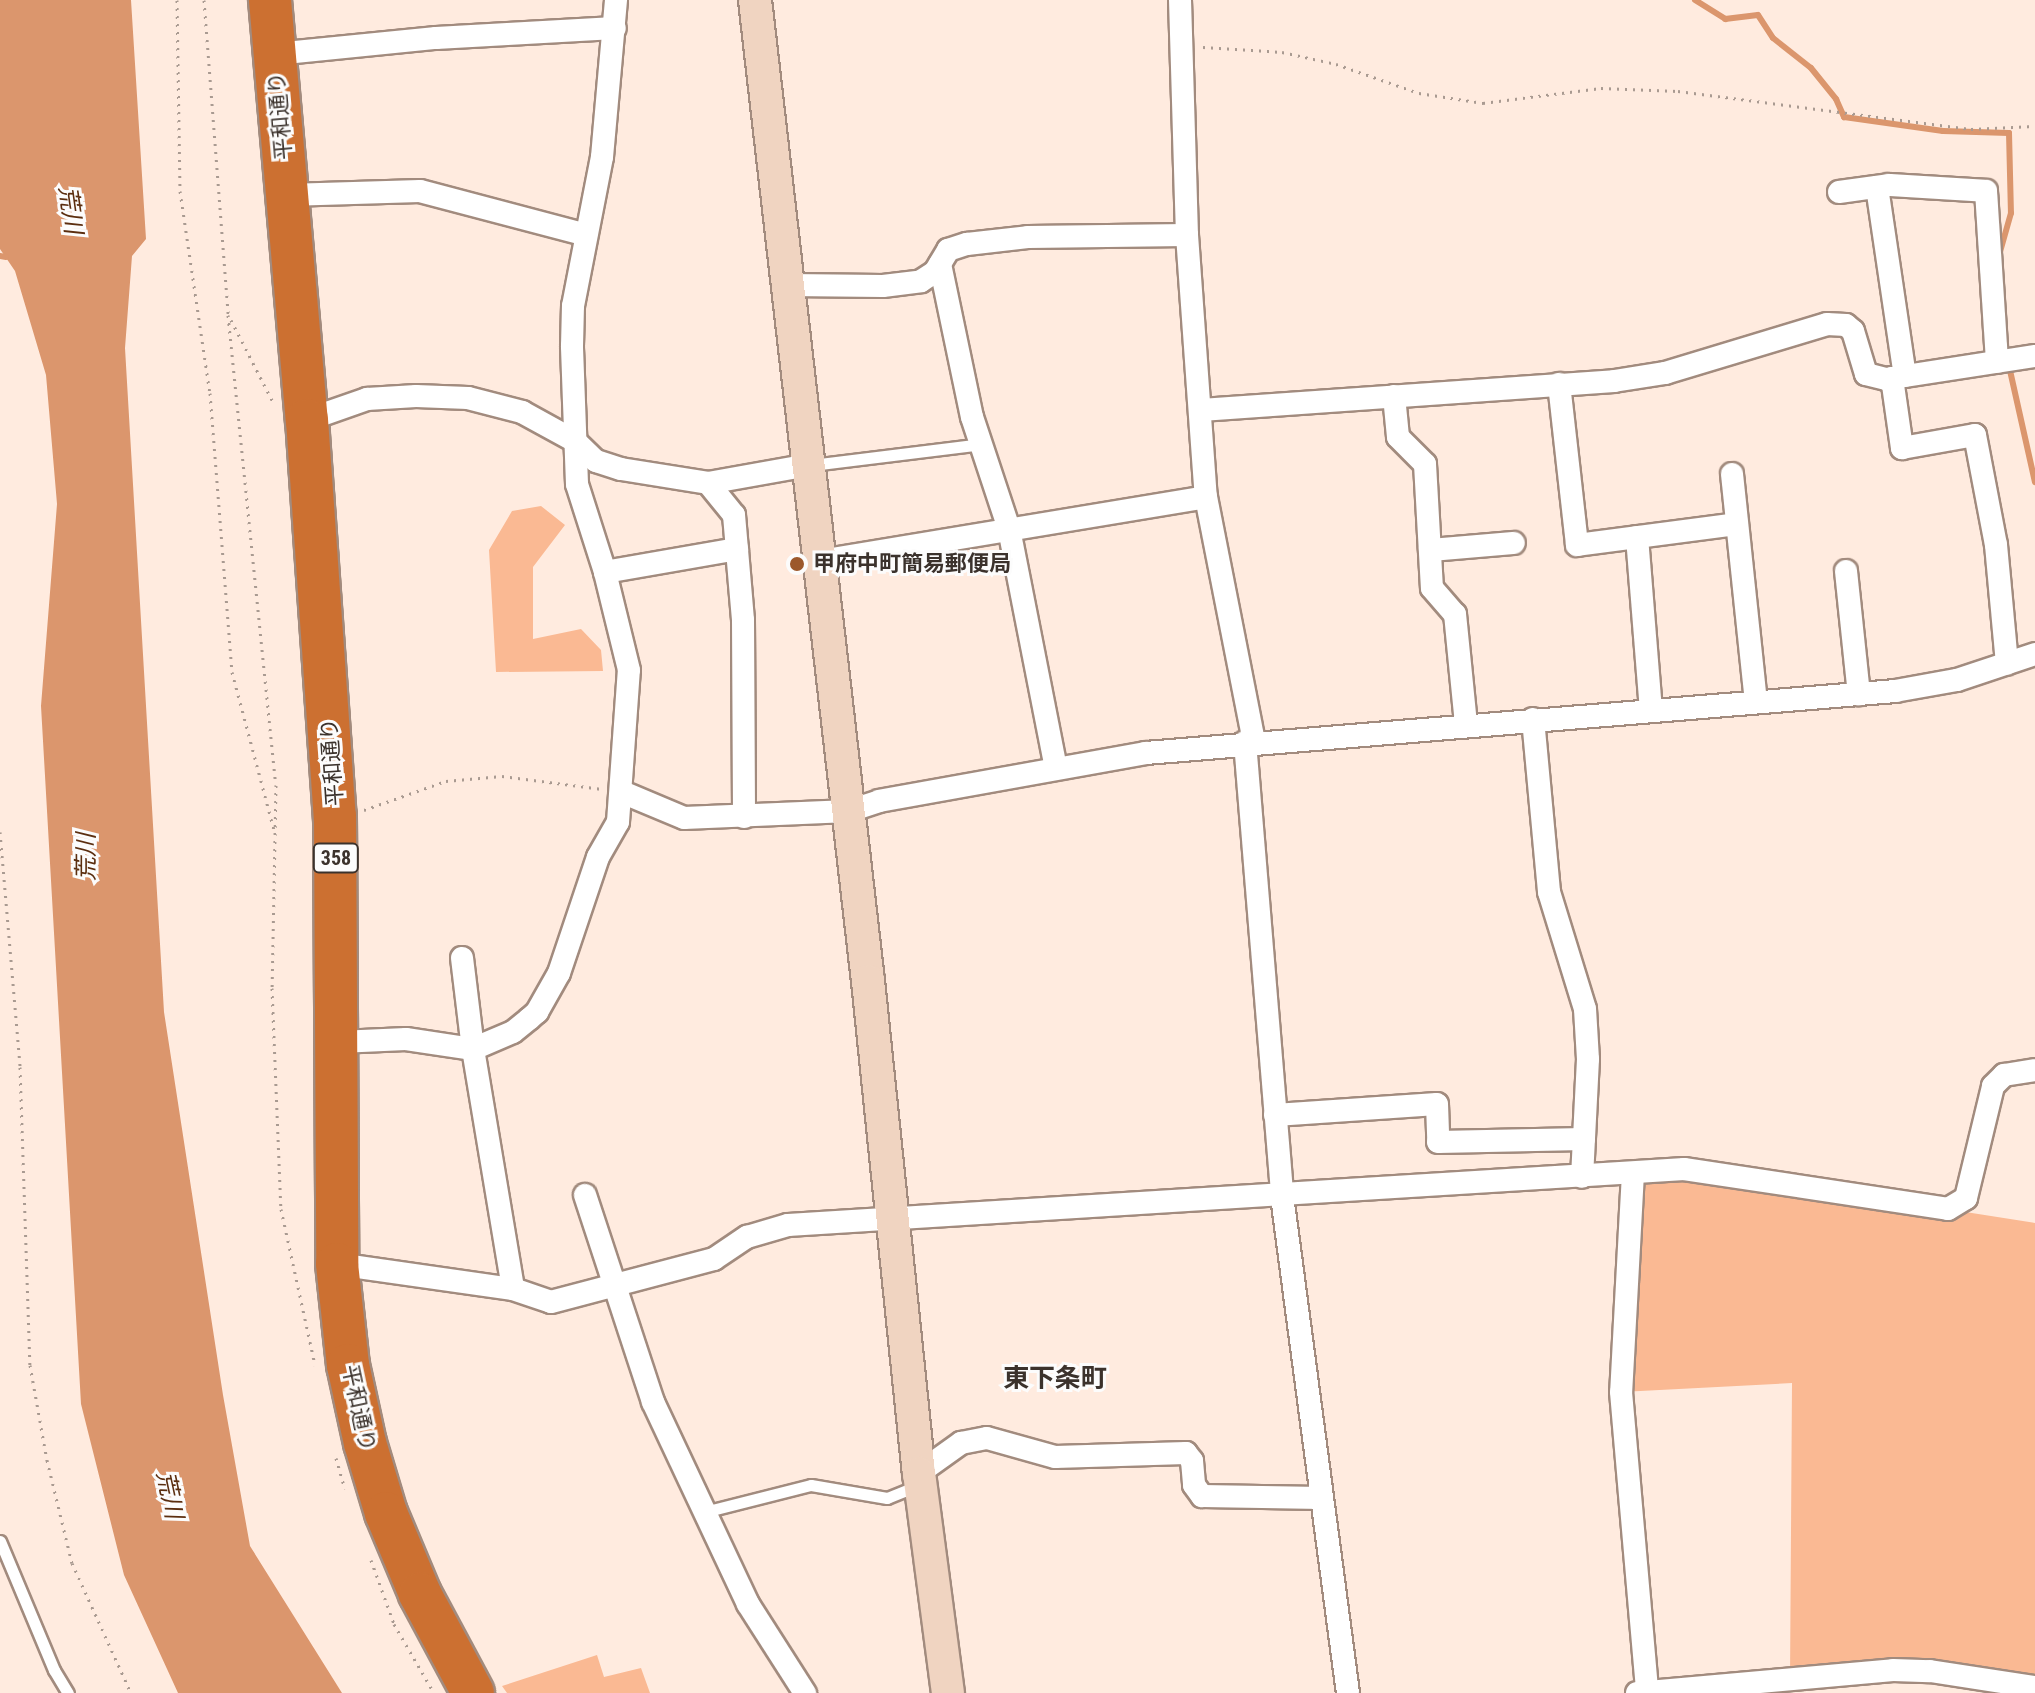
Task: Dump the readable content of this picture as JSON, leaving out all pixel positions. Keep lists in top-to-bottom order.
{
  "streets": {
    "highway": ["平和通り", "358"]
  },
  "districts": ["東下条町"],
  "water": ["荒川"],
  "places": ["甲府中町簡易郵便局"]
}
